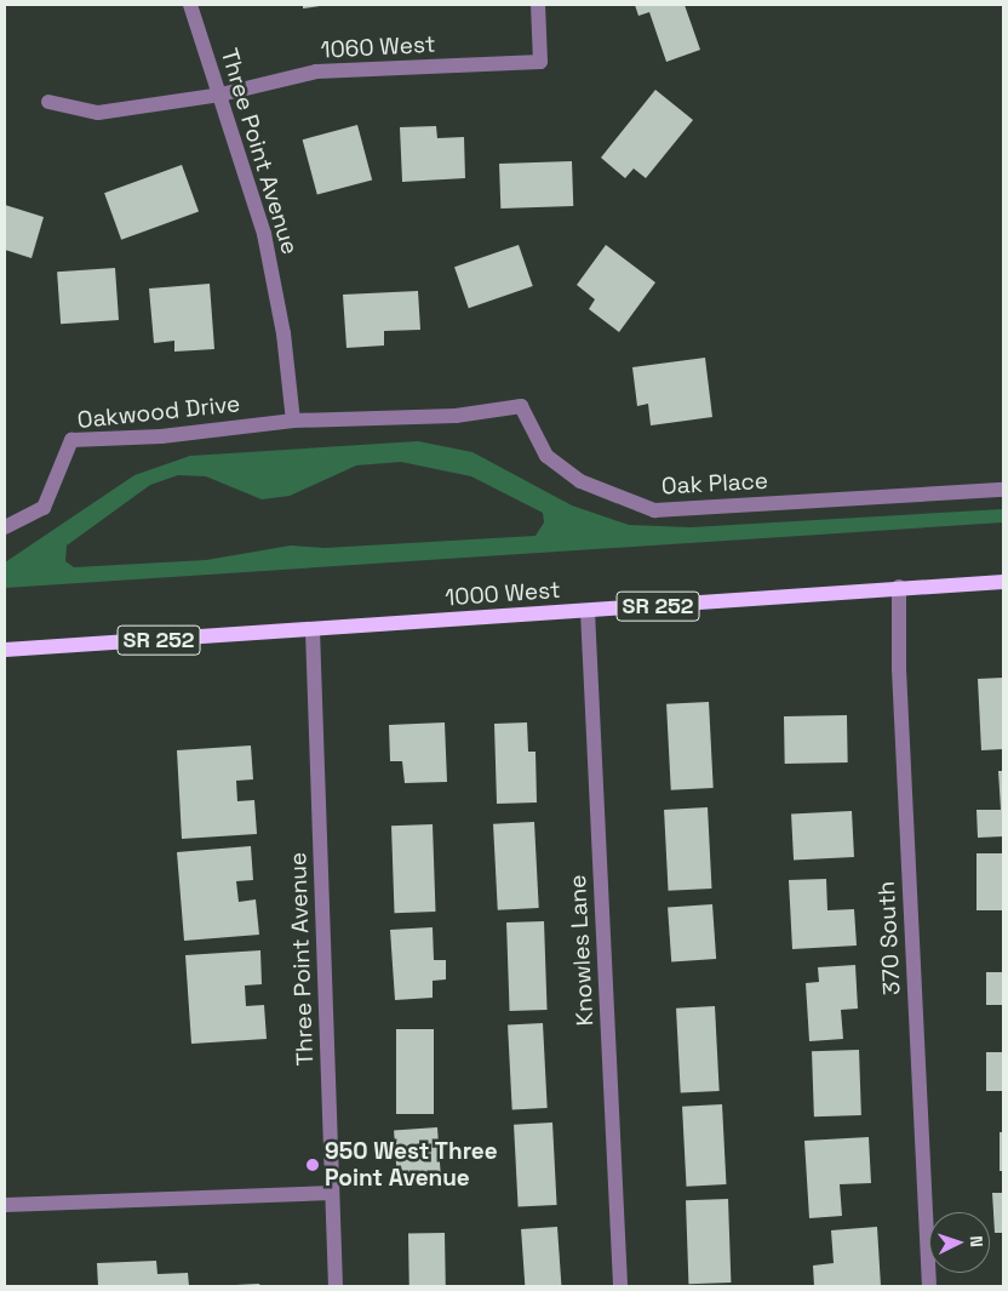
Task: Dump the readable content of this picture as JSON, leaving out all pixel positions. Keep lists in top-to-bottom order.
{
  "streets": {
    "main road": ["1000 West", "SR 252"],
    "street": [
      "1060 West",
      "Three Point Avenue",
      "Oakwood Drive",
      "Oak Place",
      "370 South",
      "Knowles Lane"
    ]
  },
  "crossings": [
    ["1060 West", "Three Point Avenue"],
    ["Three Point Avenue", "Oakwood Drive"],
    ["Three Point Avenue", "Oak Place"],
    ["Three Point Avenue", "1000 West"],
    ["Oakwood Drive", "Oak Place"],
    ["1000 West", "370 South"],
    ["1000 West", "Knowles Lane"]
  ],
  "places": ["950 West Three Point Avenue"],
  "north": "right"
}
